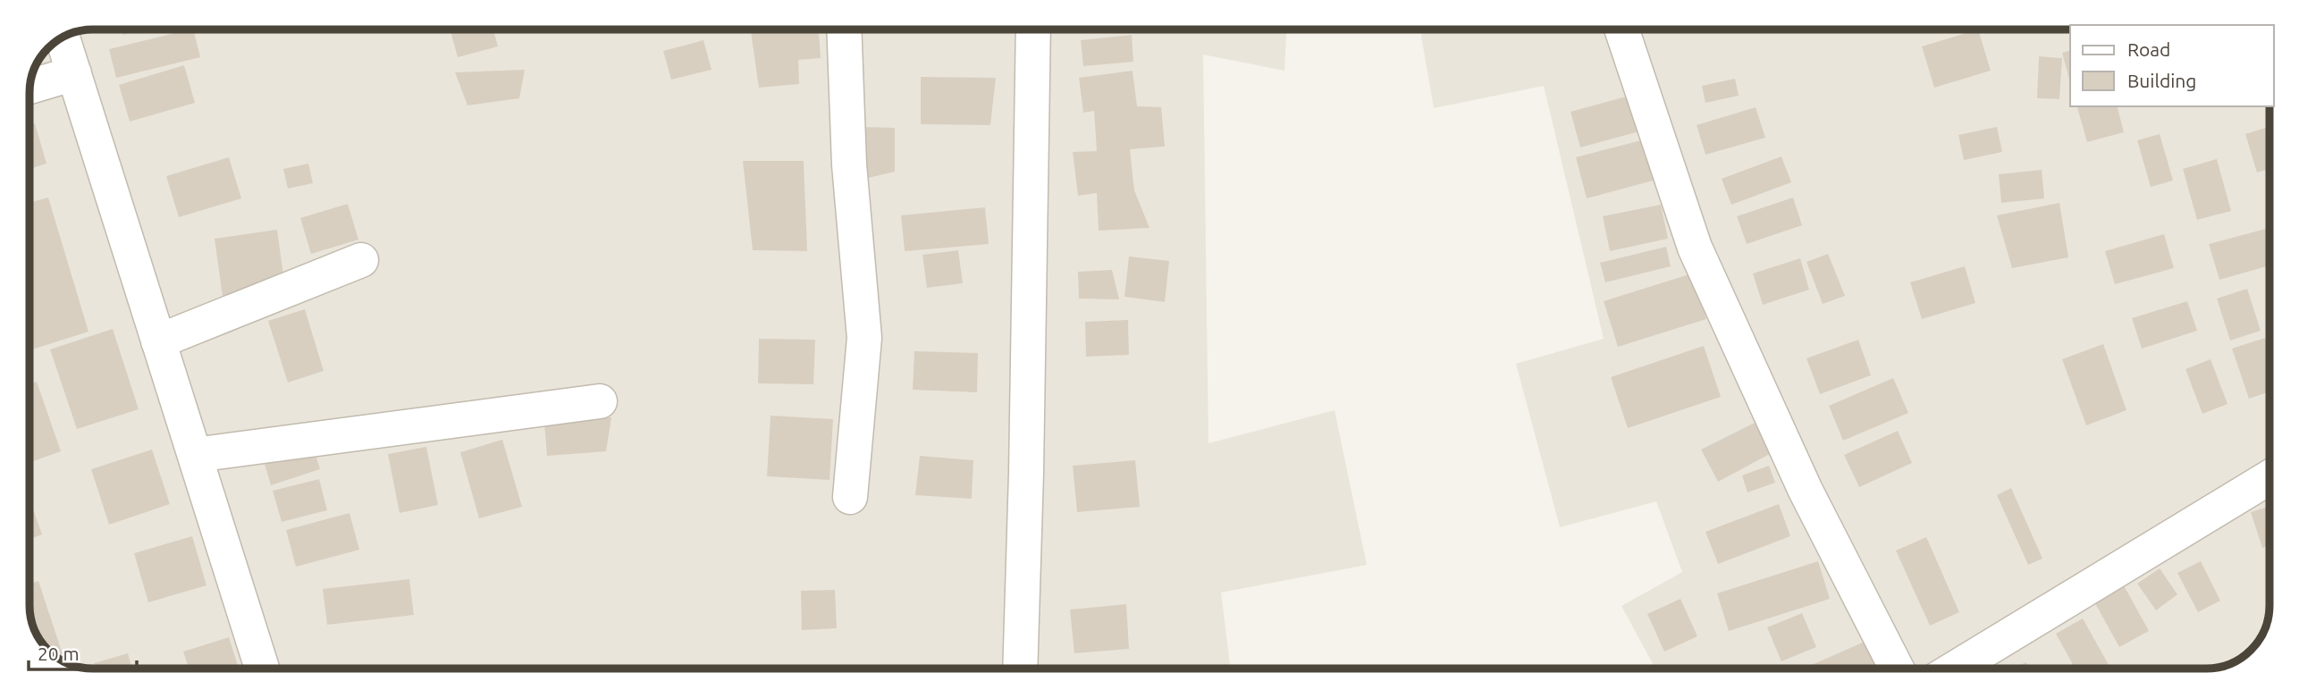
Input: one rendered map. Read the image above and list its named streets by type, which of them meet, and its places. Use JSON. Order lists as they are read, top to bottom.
{
  "legend": ["Road", "Building"],
  "scale_bar": "20 m"
}
